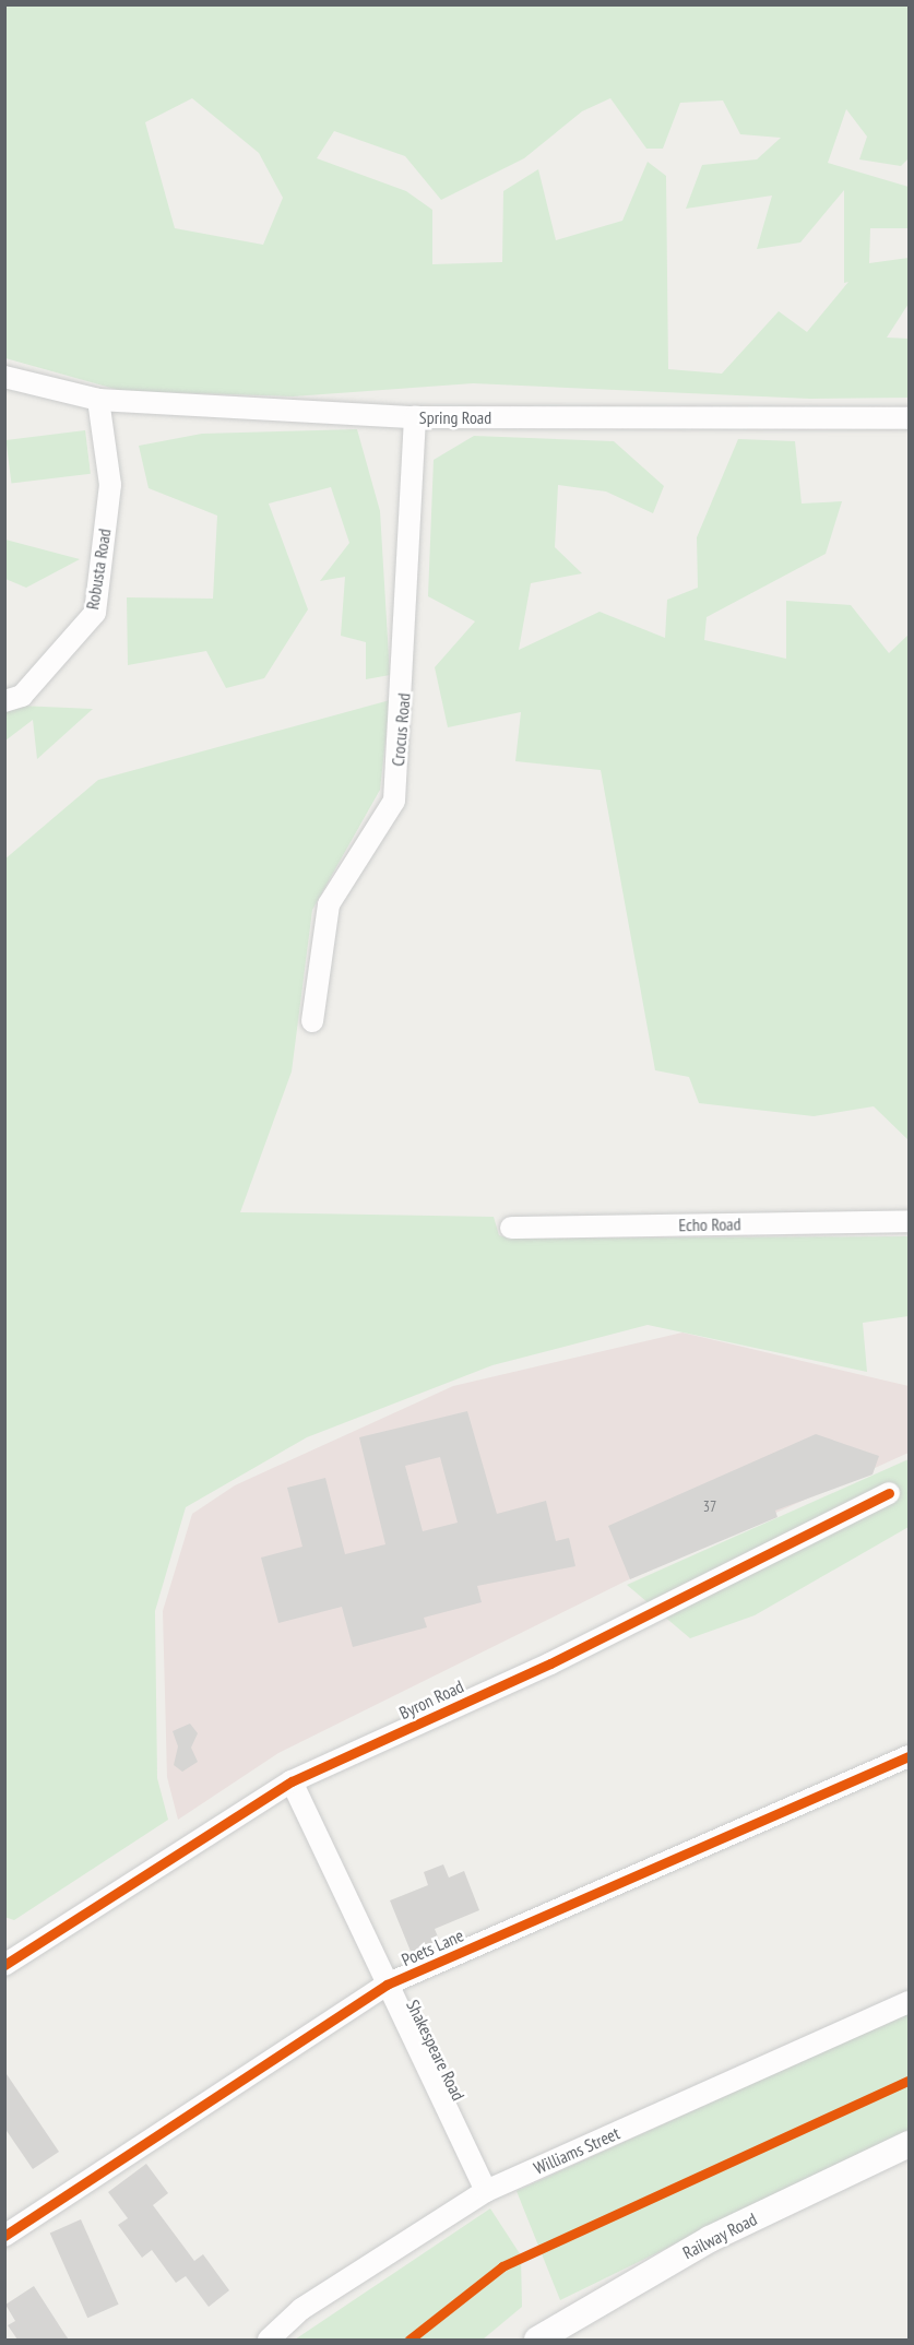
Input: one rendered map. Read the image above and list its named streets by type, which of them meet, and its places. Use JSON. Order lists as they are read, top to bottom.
{
  "streets": {
    "street": [
      "Spring Road",
      "Robusta Road",
      "Crocus Road",
      "Echo Road",
      "Byron Road",
      "Poets Lane",
      "Shakespeare Road",
      "Williams Street",
      "Railway Road"
    ]
  },
  "crossings": [
    ["Spring Road", "Robusta Road"],
    ["Spring Road", "Crocus Road"],
    ["Byron Road", "Shakespeare Road"],
    ["Poets Lane", "Shakespeare Road"],
    ["Shakespeare Road", "Williams Street"]
  ],
  "house_numbers": ["37"]
}
